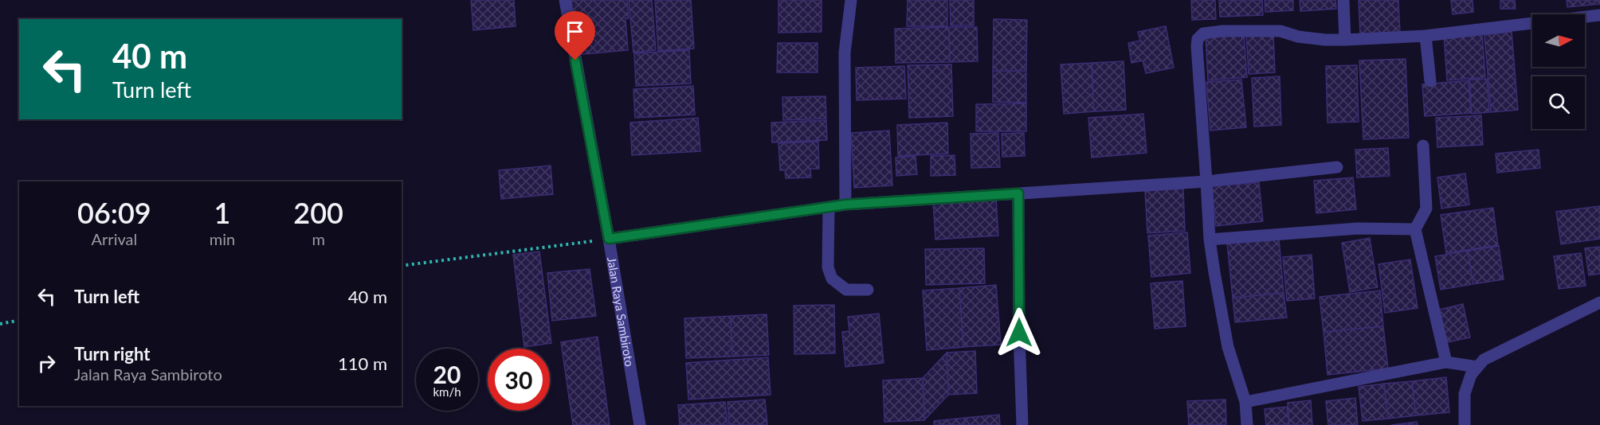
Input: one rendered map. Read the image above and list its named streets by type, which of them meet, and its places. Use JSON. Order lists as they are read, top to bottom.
{
  "streets": {
    "street": ["Jalan Raya Sambiroto"]
  },
  "north": "right",
  "page": {
    "turn": ["40 m", "Turn left"],
    "eta": [
      "06:09",
      "Arrival",
      "1",
      "min",
      "200",
      "m"
    ],
    "list": [
      {
        "name": "Turn left",
        "value": "40 m"
      },
      {
        "name": "Turn right",
        "note": "Jalan Raya Sambiroto",
        "value": "110 m"
      }
    ],
    "speed": "20 km/h",
    "limit": "30"
  }
}
